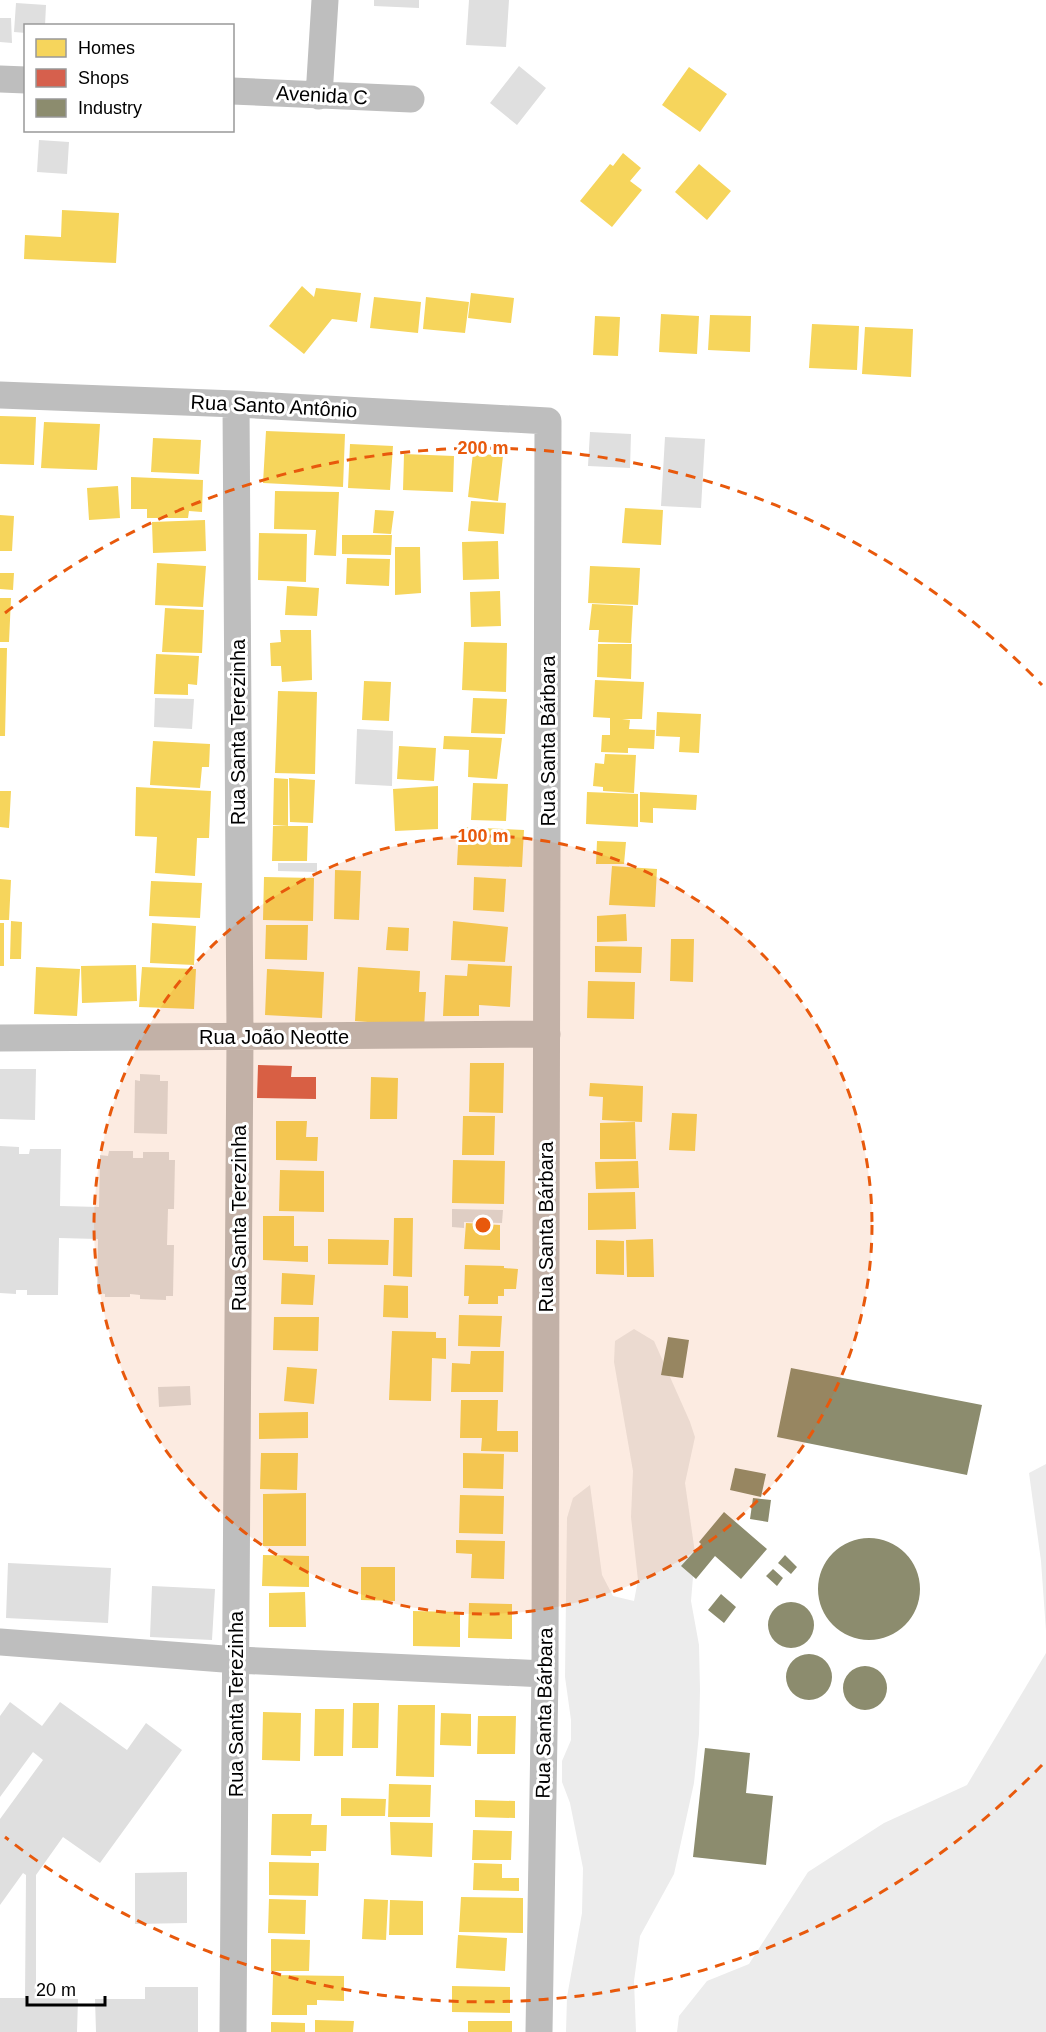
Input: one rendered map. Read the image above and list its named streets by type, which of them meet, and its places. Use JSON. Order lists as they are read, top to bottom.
{
  "streets": {
    "street": [
      "Avenida C",
      "Rua Santo Antônio",
      "Rua Santa Terezinha",
      "Rua Santa Bárbara",
      "Rua João Neotte"
    ]
  },
  "crossings": [
    ["Rua Santo Antônio", "Rua Santa Terezinha"],
    ["Rua Santo Antônio", "Rua Santa Bárbara"],
    ["Rua Santa Terezinha", "Rua João Neotte"],
    ["Rua Santa Bárbara", "Rua João Neotte"]
  ],
  "legend": ["Homes", "Shops", "Industry"],
  "scale_bar": "20 m",
  "rings": ["200 m", "100 m"]
}
